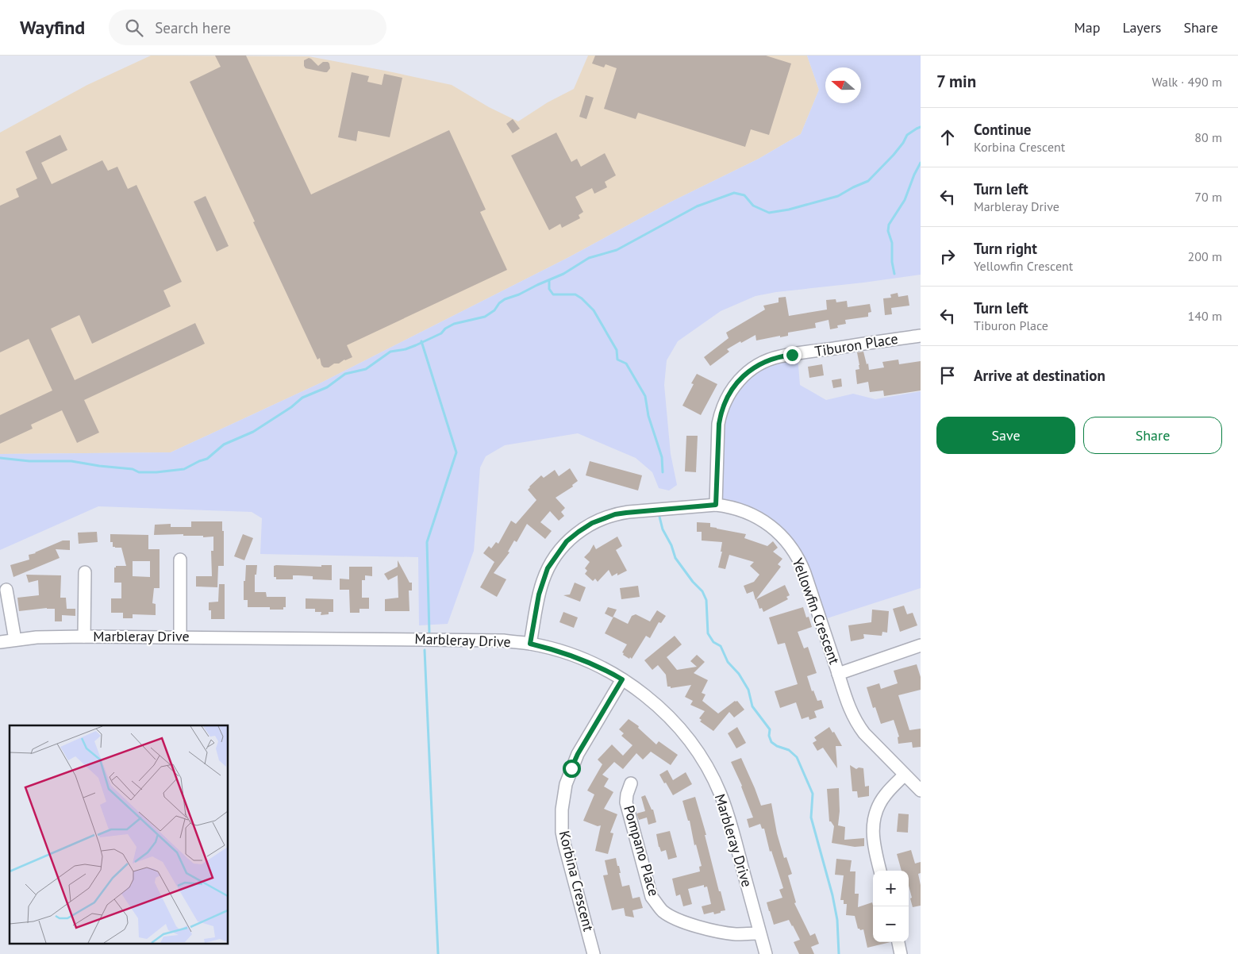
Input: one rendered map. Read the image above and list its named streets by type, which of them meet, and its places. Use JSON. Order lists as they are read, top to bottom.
{
  "streets": {
    "street": [
      "Tiburon Place",
      "Yellowfin Crescent",
      "Marbleray Drive",
      "Pompano Place",
      "Korbina Crescent"
    ]
  },
  "crossings": [
    ["Tiburon Place", "Yellowfin Crescent"],
    ["Yellowfin Crescent", "Marbleray Drive"],
    ["Marbleray Drive", "Pompano Place"],
    ["Marbleray Drive", "Korbina Crescent"]
  ],
  "north": "left",
  "page": {
    "header": "Wayfind",
    "search": "Search here",
    "nav": ["Map", "Layers", "Share"],
    "heading": ["7 min", "Walk · 490 m"],
    "list": [
      ["Continue", "Korbina Crescent", "80 m"],
      ["Turn left", "Marbleray Drive", "70 m"],
      ["Turn right", "Yellowfin Crescent", "200 m"],
      ["Turn left", "Tiburon Place", "140 m"],
      "Arrive at destination"
    ],
    "buttons": ["Save", "Share"],
    "map_buttons": ["+", "−"]
  }
}
